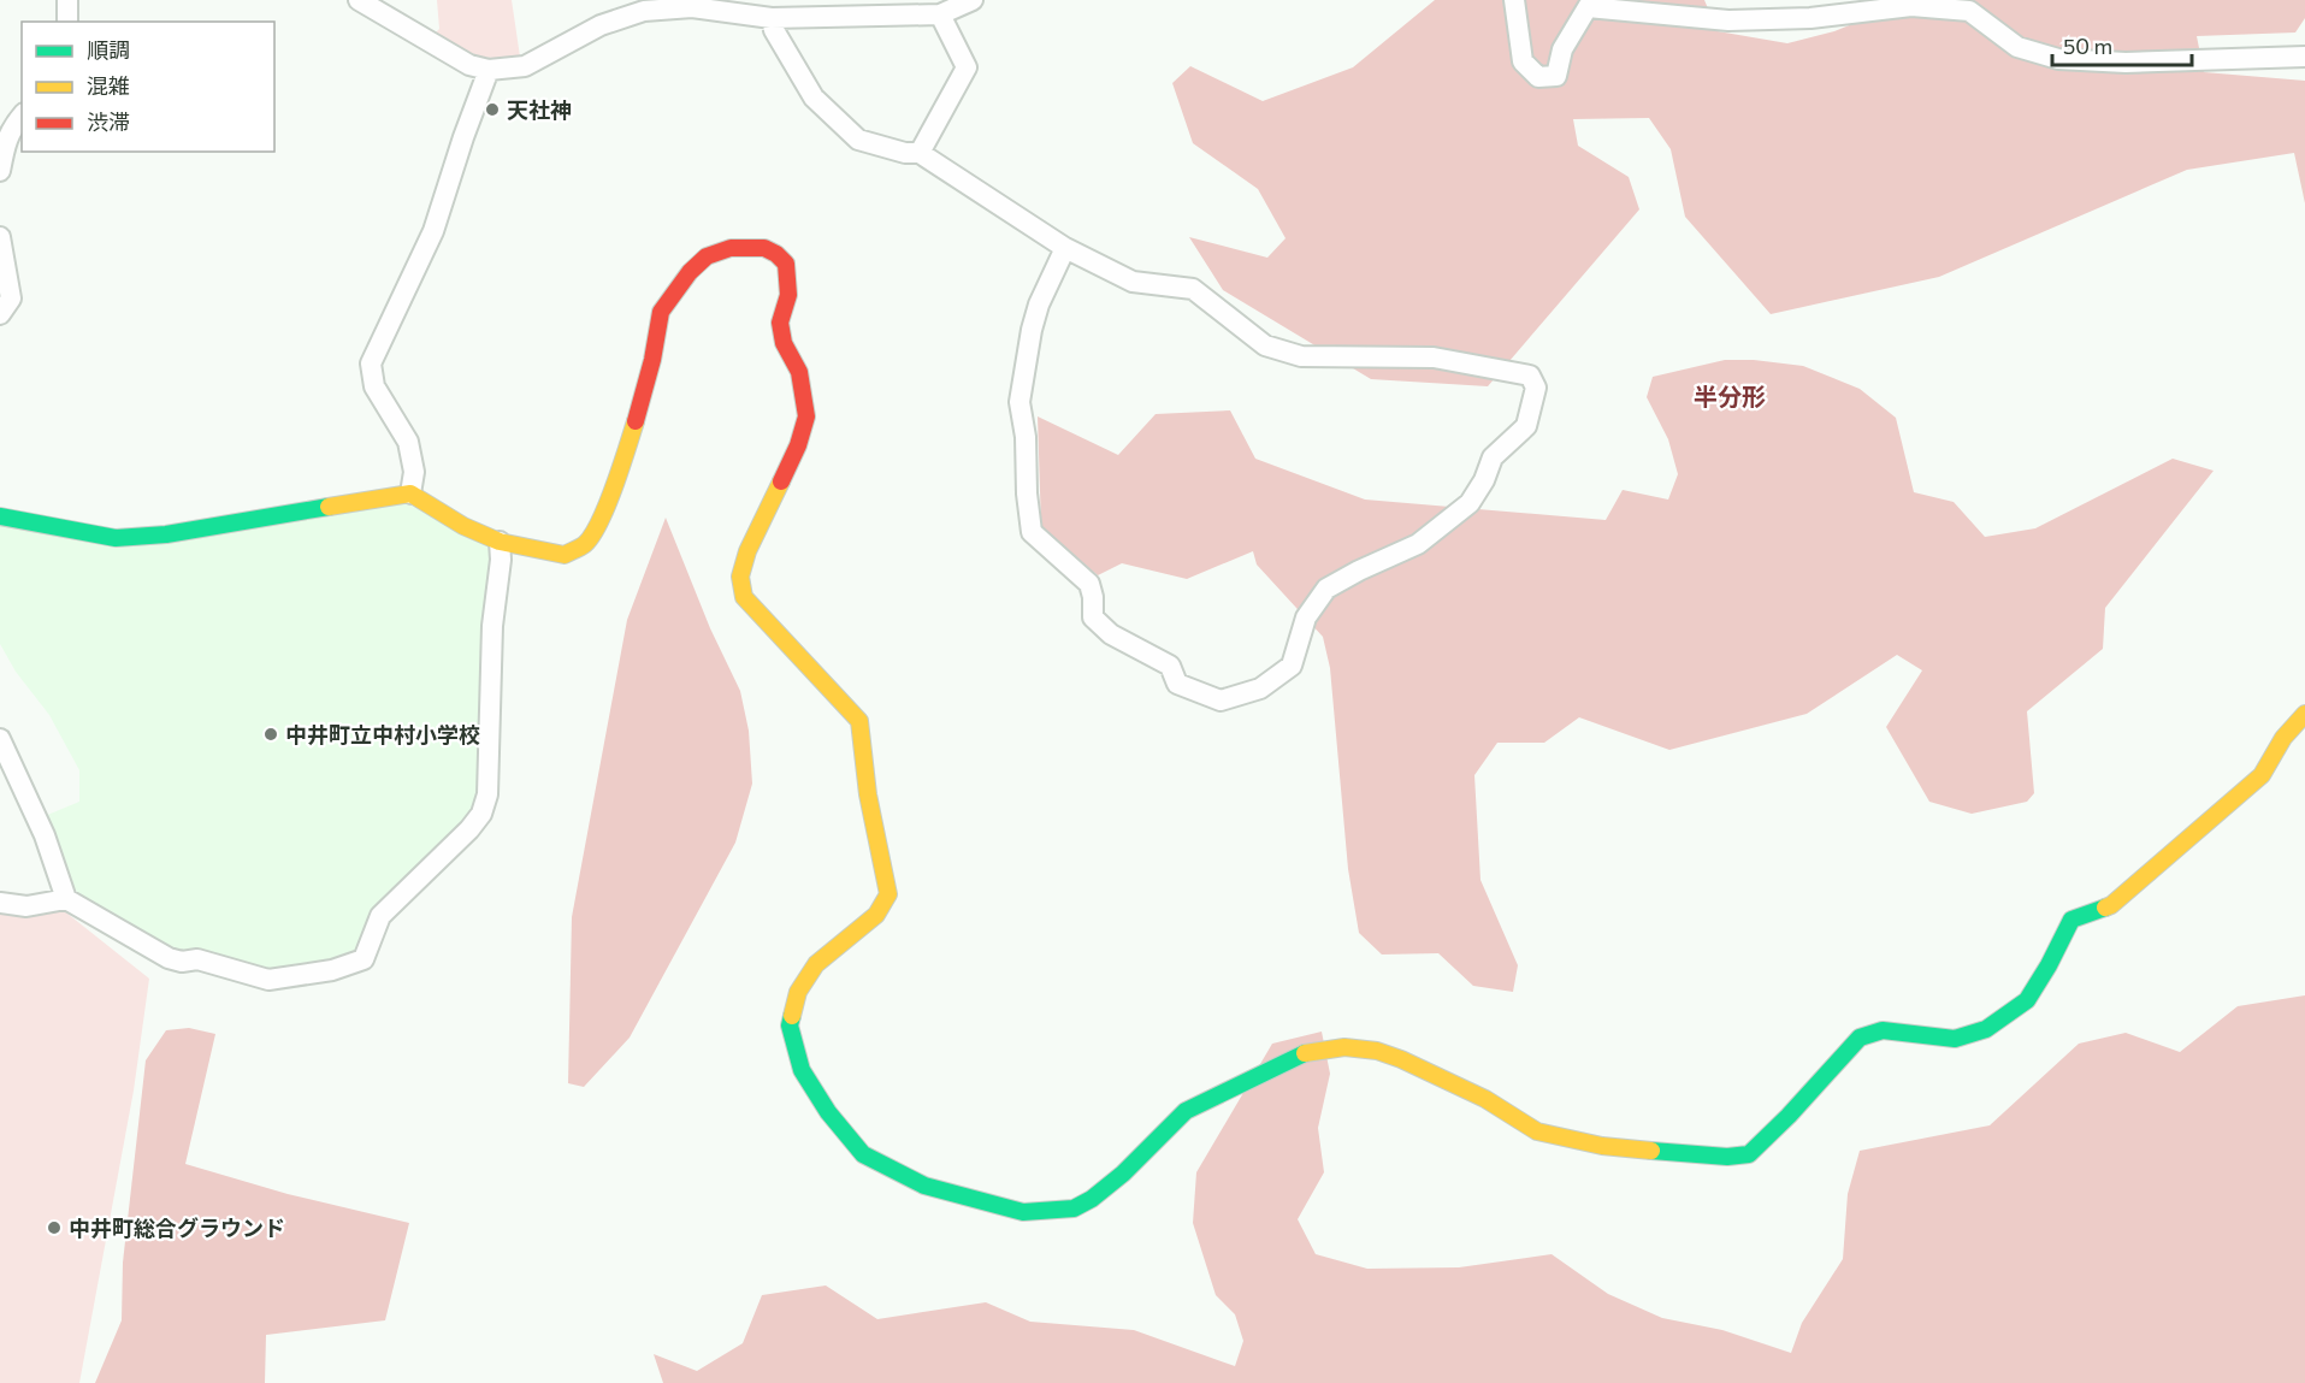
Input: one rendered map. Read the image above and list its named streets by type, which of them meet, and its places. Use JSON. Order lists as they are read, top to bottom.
{
  "districts": ["半分形"],
  "places": ["天社神", "中井町立中村小学校", "中井町総合グラウンド"],
  "legend": ["順調", "混雑", "渋滞"],
  "scale_bar": "50 m"
}
